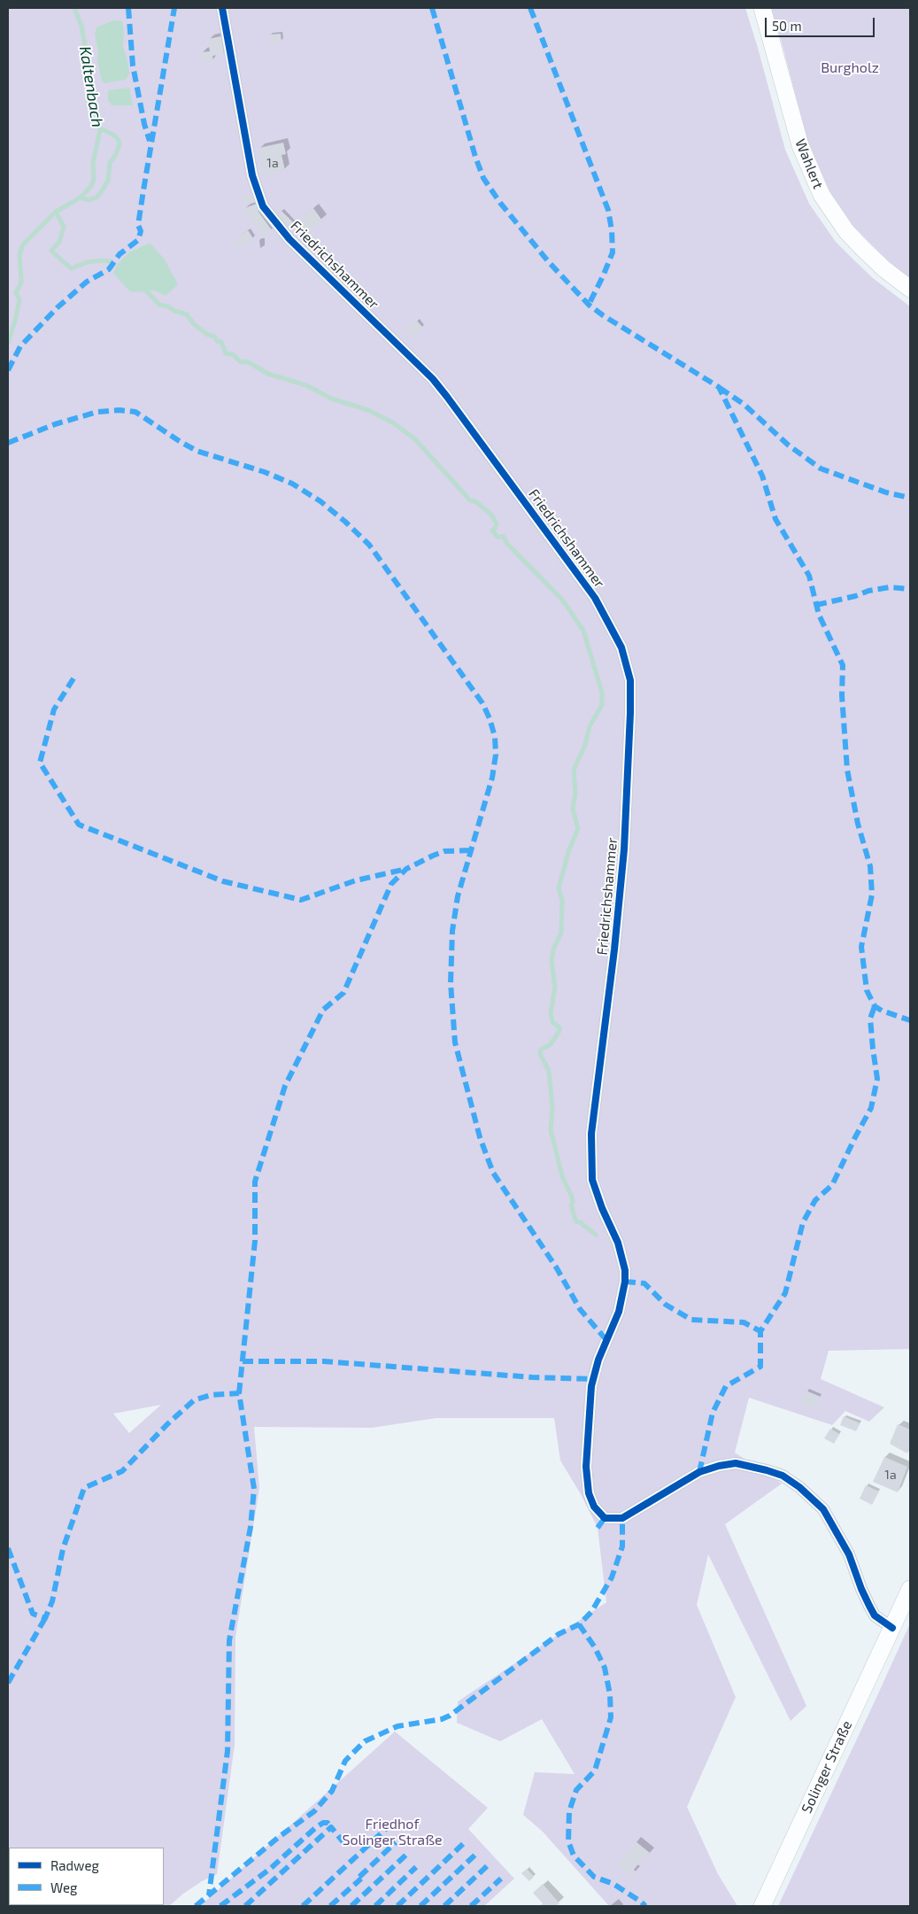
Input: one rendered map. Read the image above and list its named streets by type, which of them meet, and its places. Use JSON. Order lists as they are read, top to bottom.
{
  "streets": {
    "main road": ["Wahlert", "Solinger Straße"],
    "street": ["Friedrichshammer"]
  },
  "crossings": [
    ["Friedrichshammer", "Solinger Straße"]
  ],
  "water": ["Kaltenbach"],
  "parks": ["Burgholz", "Friedhof Solinger Straße"],
  "house_numbers": ["1a", "1a"],
  "legend": ["Radweg", "Weg"],
  "scale_bar": "50 m"
}
